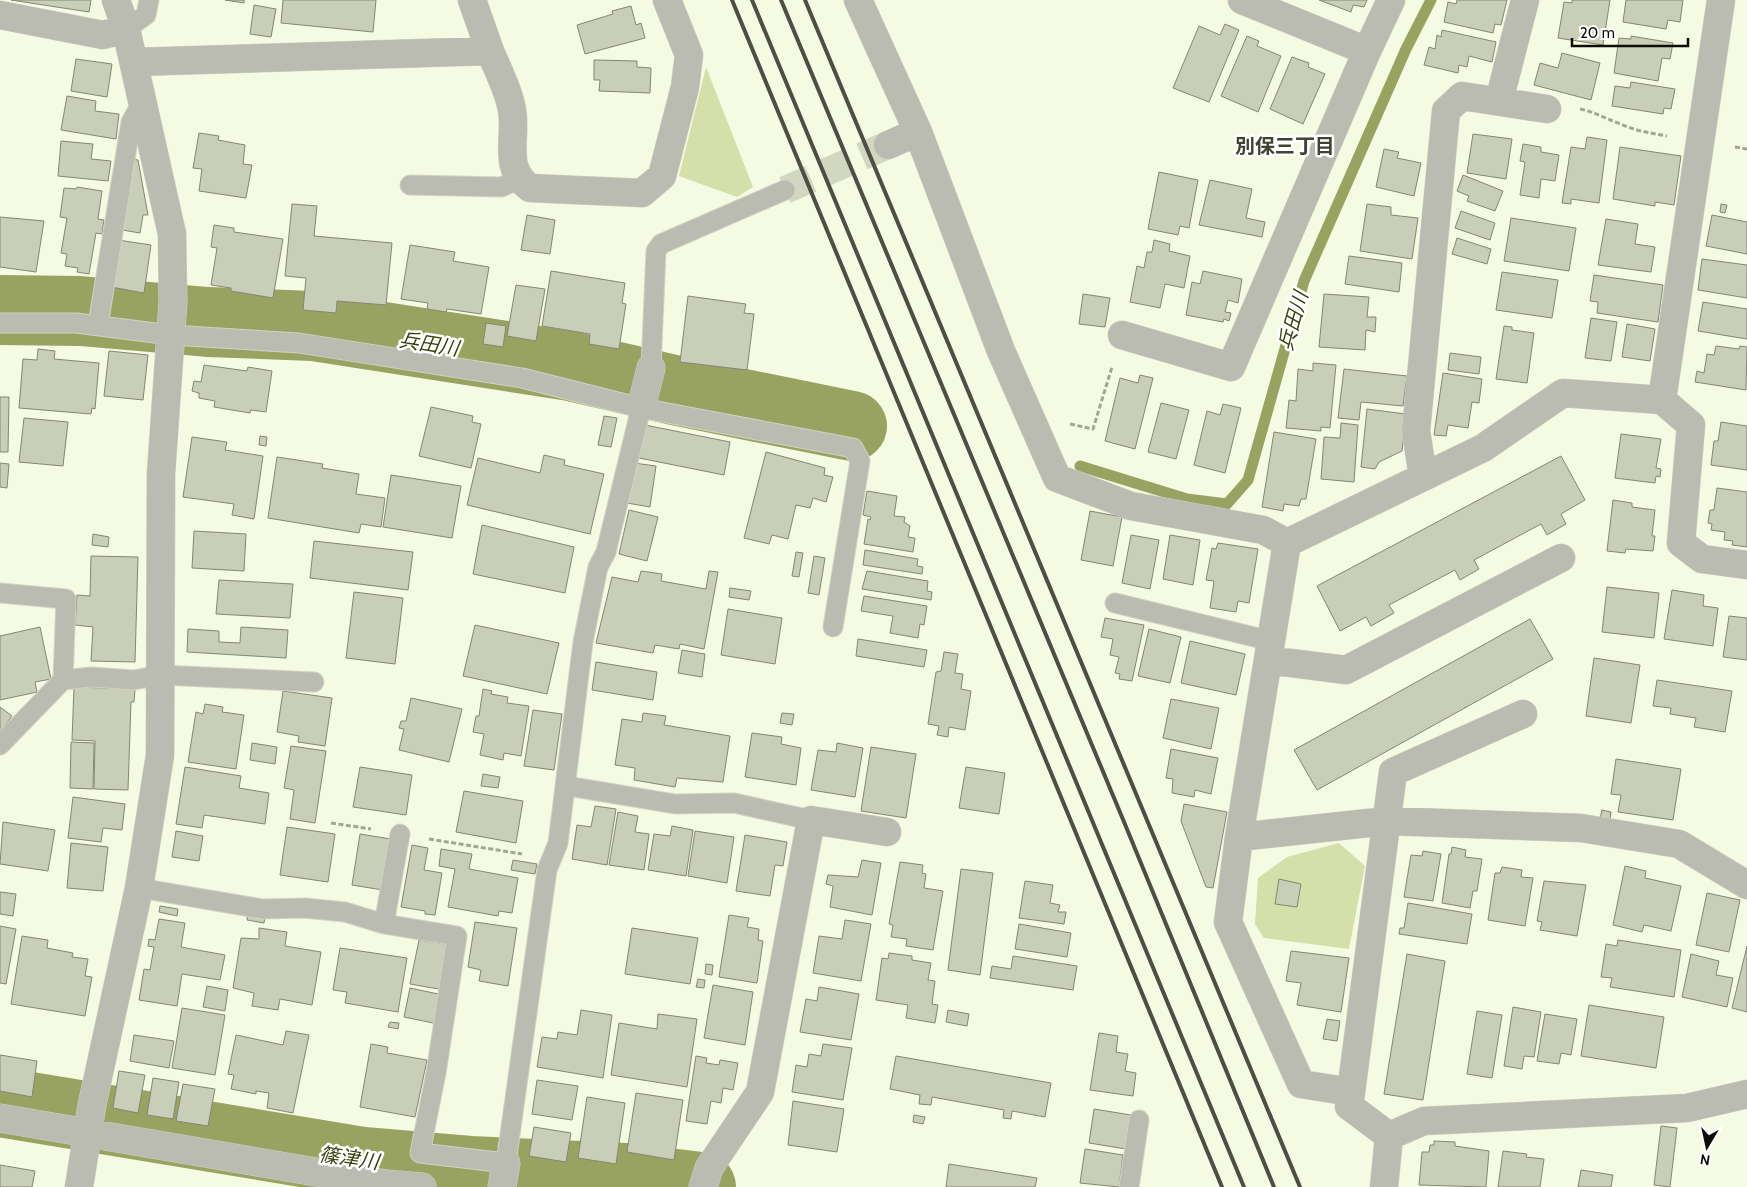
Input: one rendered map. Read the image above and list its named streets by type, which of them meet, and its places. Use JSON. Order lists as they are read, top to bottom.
{
  "districts": ["別保三丁目"],
  "water": ["兵田川", "篠津川"],
  "scale_bar": "20 m",
  "north": "bottom"
}
